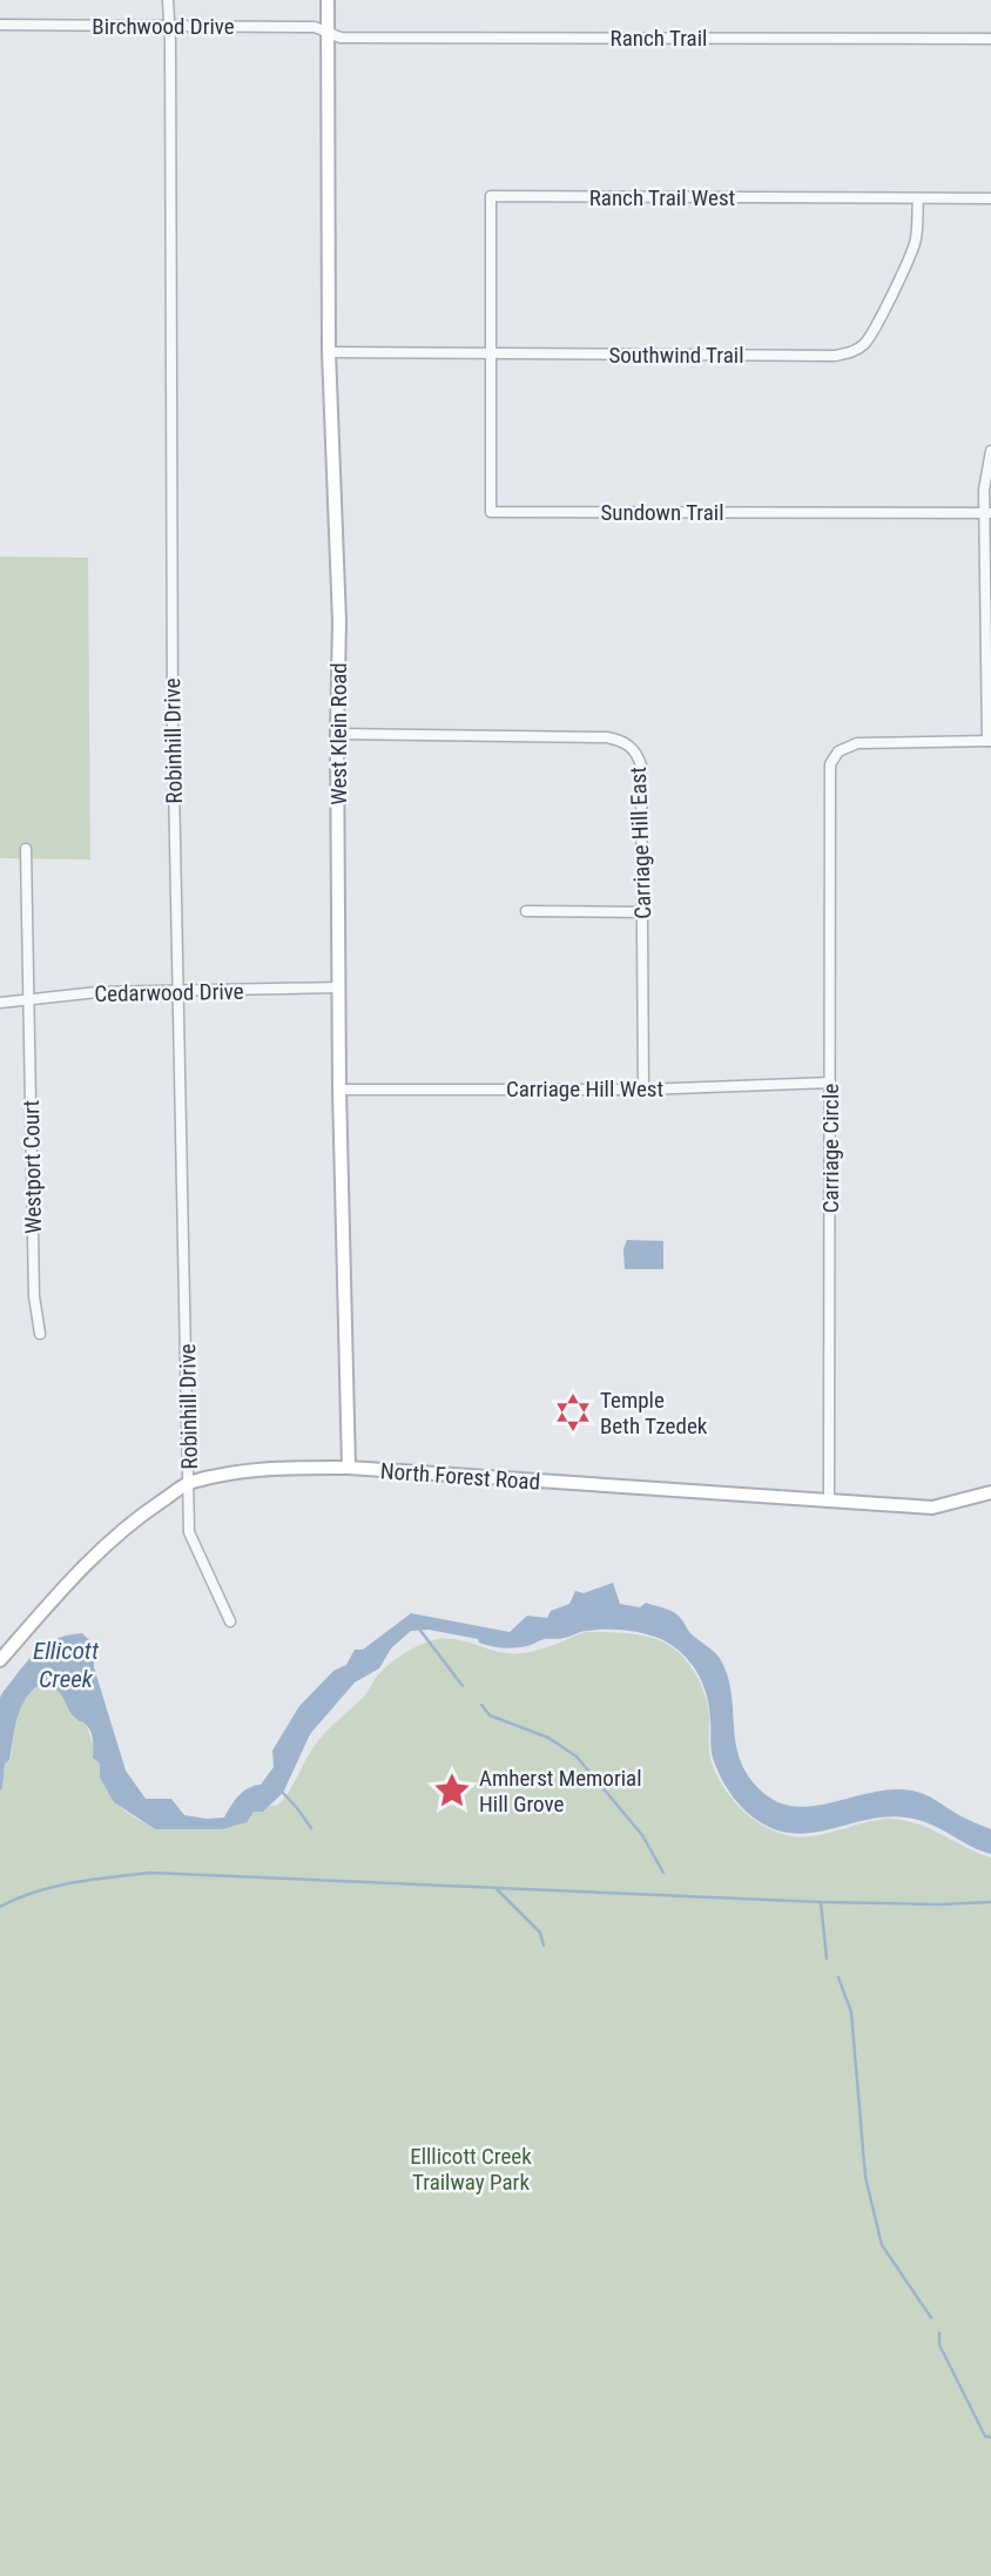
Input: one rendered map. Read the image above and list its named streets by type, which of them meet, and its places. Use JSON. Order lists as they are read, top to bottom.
{
  "streets": {
    "street": [
      "Birchwood Drive",
      "Ranch Trail",
      "Ranch Trail West",
      "Southwind Trail",
      "Sundown Trail",
      "West Klein Road",
      "Robinhill Drive",
      "Carriage Hill East",
      "Cedarwood Drive",
      "Carriage Hill West",
      "Carriage Circle",
      "Westport Court",
      "North Forest Road"
    ]
  },
  "crossings": [
    ["Birchwood Drive", "Ranch Trail"],
    ["Birchwood Drive", "West Klein Road"],
    ["Birchwood Drive", "Robinhill Drive"],
    ["Ranch Trail", "West Klein Road"],
    ["Ranch Trail West", "Southwind Trail"],
    ["Ranch Trail West", "Sundown Trail"],
    ["Southwind Trail", "Sundown Trail"],
    ["Southwind Trail", "West Klein Road"],
    ["West Klein Road", "Carriage Hill East"],
    ["West Klein Road", "Cedarwood Drive"],
    ["West Klein Road", "Carriage Hill West"],
    ["West Klein Road", "North Forest Road"],
    ["Robinhill Drive", "Cedarwood Drive"],
    ["Robinhill Drive", "North Forest Road"],
    ["Carriage Hill East", "Carriage Hill West"],
    ["Cedarwood Drive", "Westport Court"],
    ["Carriage Hill West", "Carriage Circle"],
    ["Carriage Circle", "North Forest Road"]
  ],
  "water": ["Ellicott Creek"],
  "parks": ["Elllicott Creek Trailway Park"],
  "places": {
    "synagogue": ["Temple Beth Tzedek"],
    "place": ["Amherst Memorial Hill Grove"]
  }
}
